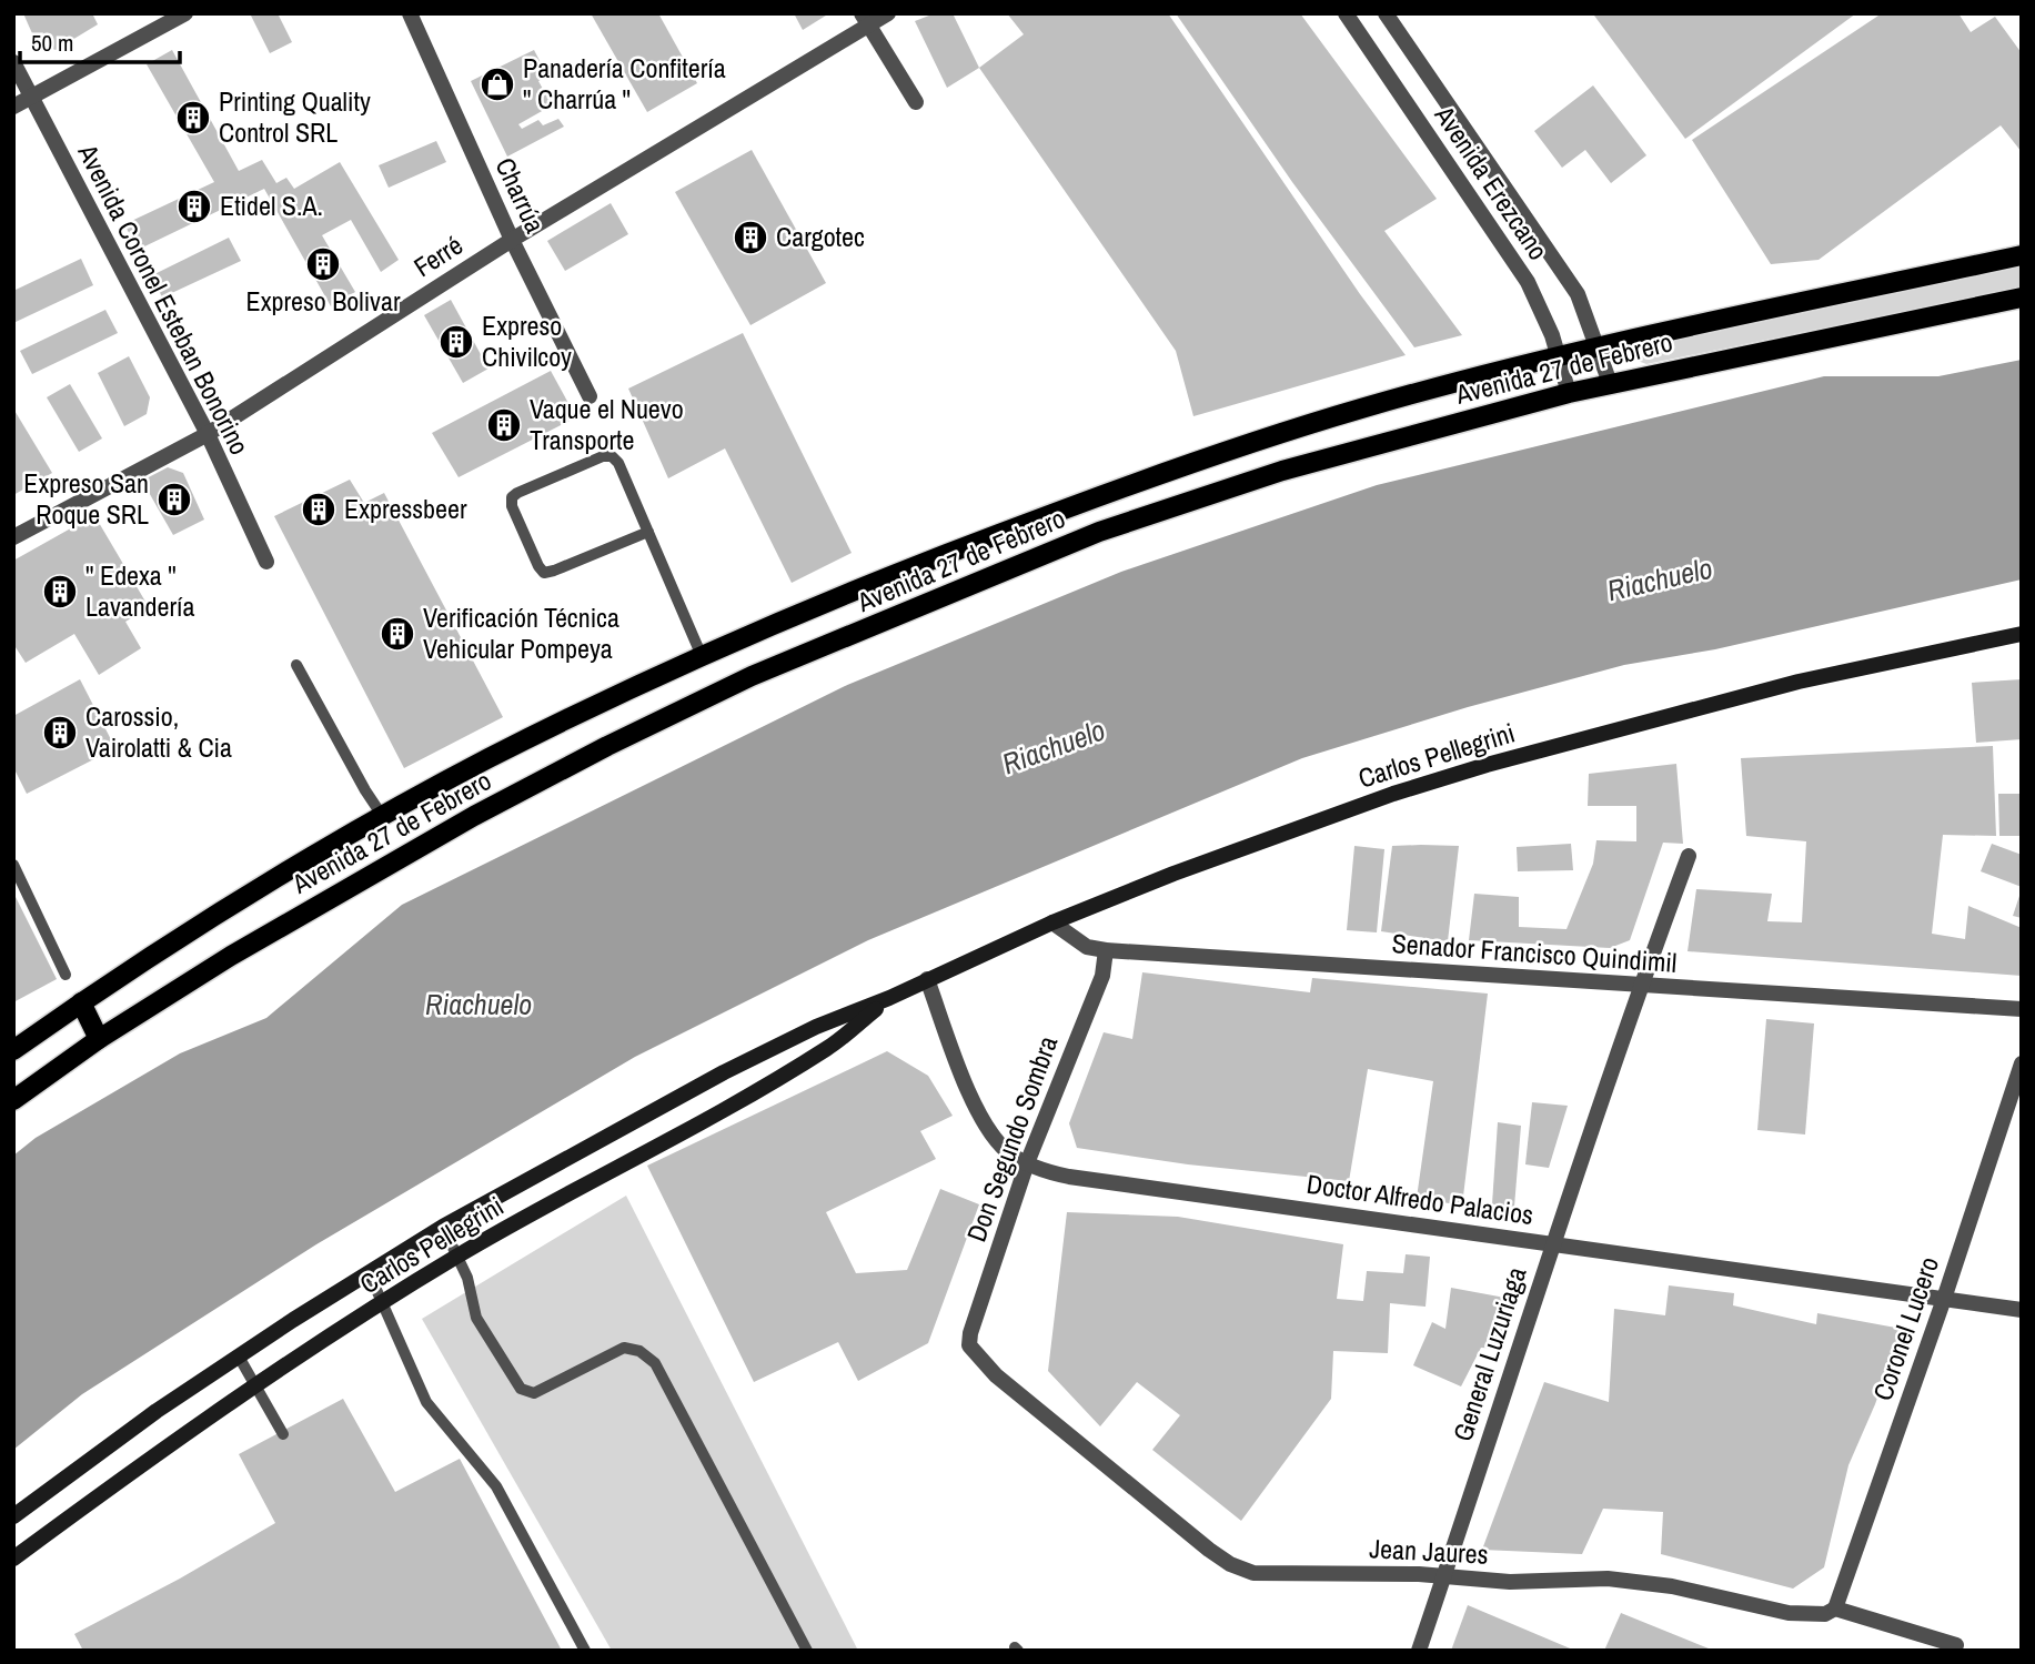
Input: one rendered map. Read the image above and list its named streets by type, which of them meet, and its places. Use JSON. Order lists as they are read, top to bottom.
{
  "streets": {
    "main road": ["Avenida 27 de Febrero", "Carlos Pellegrini"],
    "street": [
      "Avenida Erezcano",
      "Charrúa",
      "Ferré",
      "Avenida Coronel Esteban Bonorino",
      "Senador Francisco Quindimil",
      "Don Segundo Sombra",
      "Doctor Alfredo Palacios",
      "Coronel Lucero",
      "General Luzuriaga",
      "Jean Jaures"
    ]
  },
  "crossings": [
    ["Avenida Erezcano", "Avenida 27 de Febrero"],
    ["Charrúa", "Ferré"],
    ["Ferré", "Avenida Coronel Esteban Bonorino"],
    ["Carlos Pellegrini", "Senador Francisco Quindimil"],
    ["Carlos Pellegrini", "Doctor Alfredo Palacios"],
    ["Senador Francisco Quindimil", "Don Segundo Sombra"],
    ["Senador Francisco Quindimil", "General Luzuriaga"],
    ["Don Segundo Sombra", "Doctor Alfredo Palacios"],
    ["Don Segundo Sombra", "Jean Jaures"],
    ["Doctor Alfredo Palacios", "Coronel Lucero"],
    ["Doctor Alfredo Palacios", "General Luzuriaga"],
    ["Coronel Lucero", "Jean Jaures"],
    ["General Luzuriaga", "Jean Jaures"]
  ],
  "water": ["Riachuelo"],
  "places": {
    "shop": ["Panadería Confitería '' Charrúa ''"],
    "building": [
      "Printing Quality Control SRL",
      "Etidel S.A.",
      "Cargotec",
      "Expreso Bolivar",
      "Expreso Chivilcoy",
      "Vaque el Nuevo Transporte",
      "Expreso San Roque SRL",
      "Expressbeer",
      "'' Edexa '' Lavandería",
      "Verificación Técnica Vehicular Pompeya",
      "Carossio, Vairolatti & Cia"
    ]
  },
  "scale_bar": "50 m"
}
